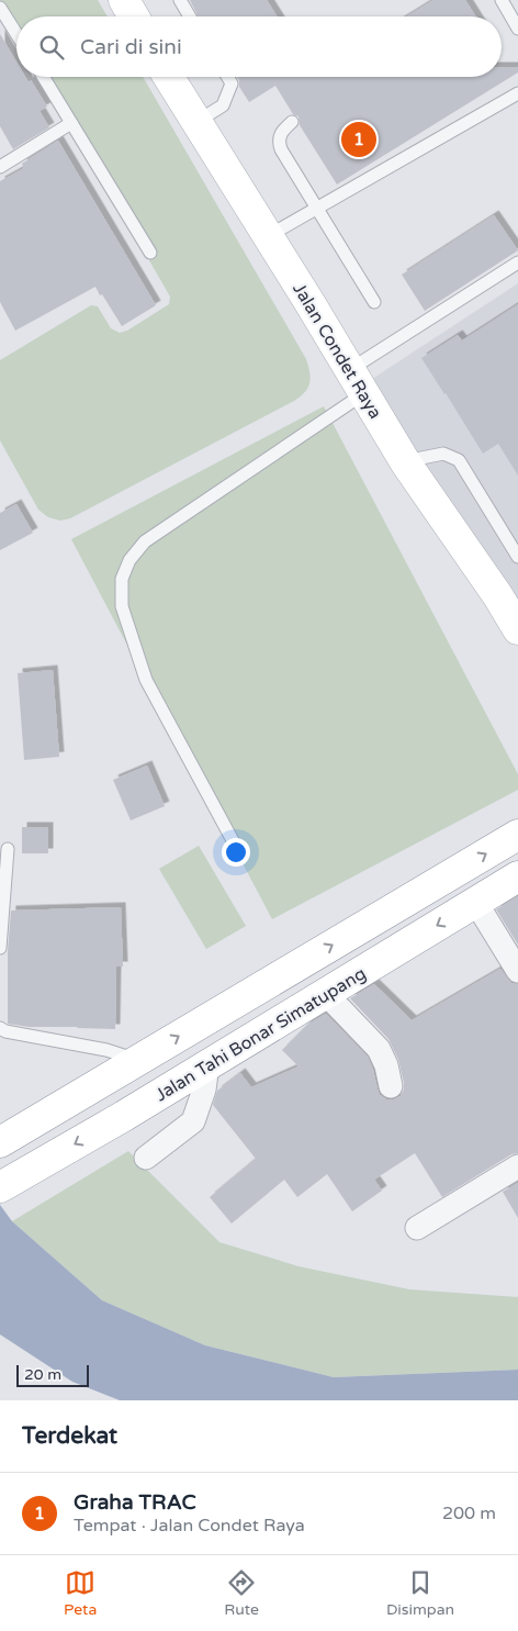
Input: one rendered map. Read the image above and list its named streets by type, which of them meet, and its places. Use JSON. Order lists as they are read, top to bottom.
{
  "streets": {
    "main road": ["Jalan Condet Raya", "Jalan Tahi Bonar Simatupang"]
  },
  "scale_bar": "20 m",
  "page": {
    "search": "Cari di sini",
    "pins": "1",
    "scale": "20 m",
    "heading": "Terdekat",
    "list": [
      {
        "mark": "1",
        "name": "Graha TRAC",
        "note": "Tempat · Jalan Condet Raya",
        "value": "200 m"
      }
    ],
    "nav": ["Peta", "Rute", "Disimpan"]
  }
}
